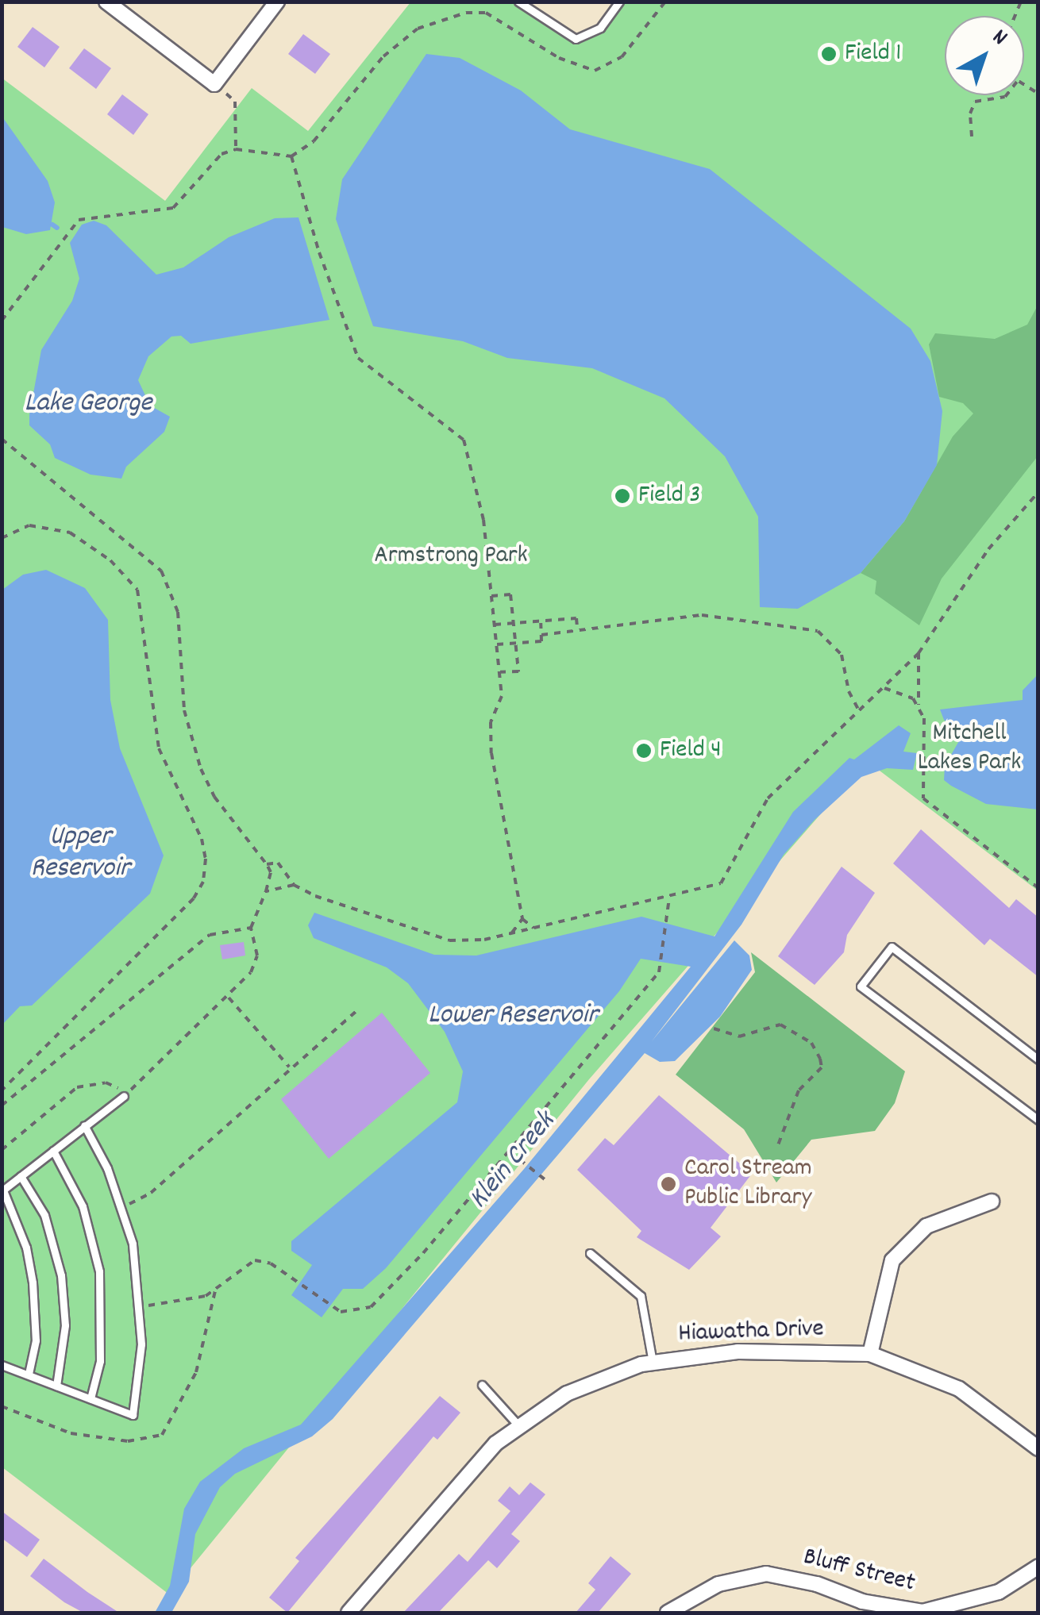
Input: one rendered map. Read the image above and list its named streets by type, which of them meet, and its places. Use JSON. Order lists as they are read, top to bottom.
{
  "streets": {
    "street": ["Hiawatha Drive", "Bluff Street"]
  },
  "water": [
    "Lake George",
    "Upper Reservoir",
    "Lower Reservoir",
    "Klein Creek"
  ],
  "parks": ["Armstrong Park", "Mitchell Lakes Park"],
  "places": [
    "Field 1",
    "Field 3",
    "Field 4",
    "Carol Stream Public Library"
  ],
  "north": "top right"
}
